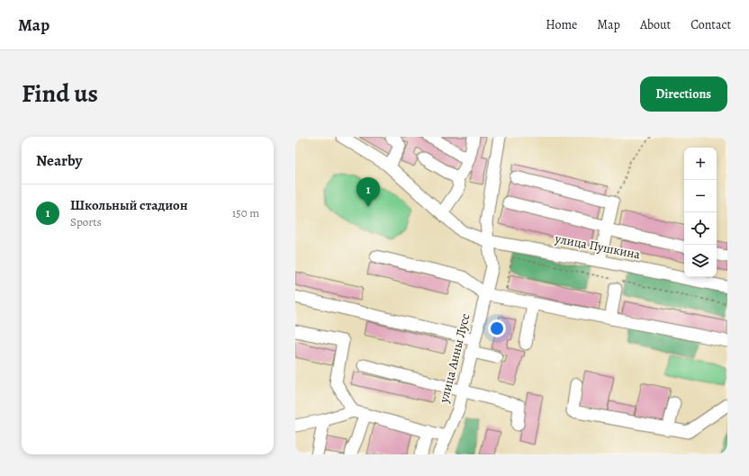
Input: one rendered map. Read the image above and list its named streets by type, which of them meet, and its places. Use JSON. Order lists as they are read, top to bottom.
{
  "streets": {
    "street": ["улица Пушкина", "улица Анны Лусс"]
  },
  "crossings": [
    ["улица Пушкина", "улица Анны Лусс"]
  ],
  "page": {
    "header": "Map",
    "nav": [
      "Home",
      "Map",
      "About",
      "Contact"
    ],
    "title": "Find us",
    "buttons": "Directions",
    "heading": "Nearby",
    "map_buttons": ["+", "−"],
    "pins": "1",
    "list": [
      {
        "mark": "1",
        "name": "Школьный стадион",
        "note": "Sports",
        "value": "150 m"
      }
    ]
  }
}
